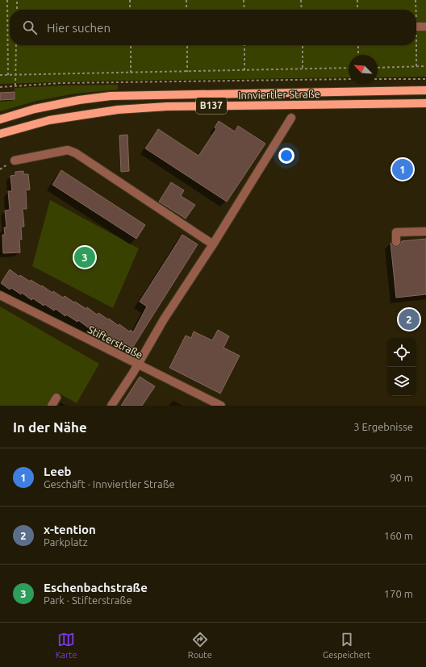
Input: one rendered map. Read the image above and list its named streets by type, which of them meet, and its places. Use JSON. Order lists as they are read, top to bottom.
{
  "streets": {
    "main road": ["Innviertler Straße", "B137"],
    "street": ["Stifterstraße"]
  },
  "north": "top left",
  "page": {
    "search": "Hier suchen",
    "pins": ["1", "3", "2"],
    "heading": ["In der Nähe", "3 Ergebnisse"],
    "list": [
      {
        "mark": "1",
        "name": "Leeb",
        "note": "Geschäft · Innviertler Straße",
        "value": "90 m"
      },
      {
        "mark": "2",
        "name": "x-tention",
        "note": "Parkplatz",
        "value": "160 m"
      },
      {
        "mark": "3",
        "name": "Eschenbachstraße",
        "note": "Park · Stifterstraße",
        "value": "170 m"
      }
    ],
    "nav": ["Karte", "Route", "Gespeichert"]
  }
}
